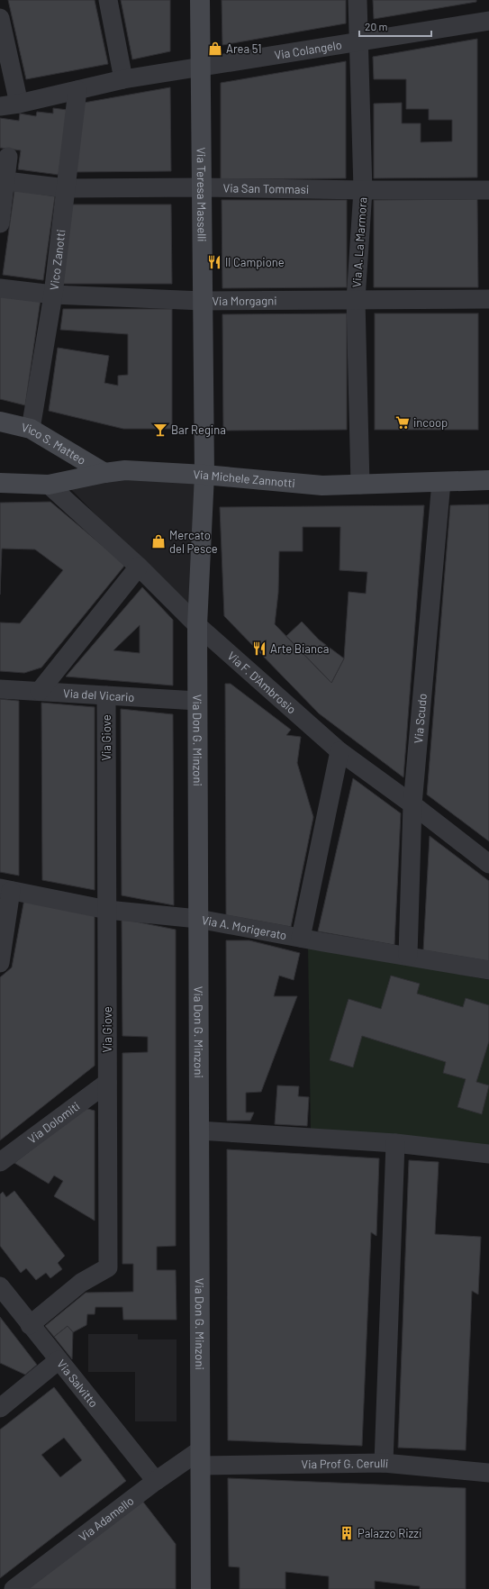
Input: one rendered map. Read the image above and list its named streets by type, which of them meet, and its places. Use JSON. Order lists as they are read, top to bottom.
{
  "streets": {
    "street": [
      "Via Colangelo",
      "Via San Tommasi",
      "Via Teresa Masselli",
      "Via A. La Marmora",
      "Vico Zanotti",
      "Via Morgagni",
      "Vico S. Matteo",
      "Via Michele Zannotti",
      "Via F. D'Ambrosio",
      "Via del Vicario",
      "Via Scudo",
      "Via Giove",
      "Via Don G. Minzoni",
      "Via A. Morigerato",
      "Via Dolomiti",
      "Via Salvitto",
      "Via Prof G. Cerulli",
      "Via Adamello"
    ]
  },
  "crossings": [
    ["Via Colangelo", "Via Teresa Masselli"],
    ["Via Colangelo", "Via A. La Marmora"],
    ["Via Colangelo", "Vico Zanotti"],
    ["Via San Tommasi", "Via Teresa Masselli"],
    ["Via San Tommasi", "Via A. La Marmora"],
    ["Via San Tommasi", "Vico Zanotti"],
    ["Via Teresa Masselli", "Via Morgagni"],
    ["Via Teresa Masselli", "Via Michele Zannotti"],
    ["Via Teresa Masselli", "Via Don G. Minzoni"],
    ["Via A. La Marmora", "Via Morgagni"],
    ["Via A. La Marmora", "Via Michele Zannotti"],
    ["Vico Zanotti", "Via Morgagni"],
    ["Vico Zanotti", "Vico S. Matteo"],
    ["Vico S. Matteo", "Via Michele Zannotti"],
    ["Via Michele Zannotti", "Via F. D'Ambrosio"],
    ["Via Michele Zannotti", "Via Scudo"],
    ["Via Michele Zannotti", "Via Don G. Minzoni"],
    ["Via F. D'Ambrosio", "Via Scudo"],
    ["Via F. D'Ambrosio", "Via Don G. Minzoni"],
    ["Via del Vicario", "Via Giove"],
    ["Via del Vicario", "Via Don G. Minzoni"],
    ["Via Scudo", "Via A. Morigerato"],
    ["Via Giove", "Via A. Morigerato"],
    ["Via Giove", "Via Dolomiti"],
    ["Via Giove", "Via Salvitto"],
    ["Via Don G. Minzoni", "Via A. Morigerato"],
    ["Via Don G. Minzoni", "Via Prof G. Cerulli"],
    ["Via Don G. Minzoni", "Via Adamello"],
    ["Via Salvitto", "Via Adamello"],
    ["Via Prof G. Cerulli", "Via Adamello"]
  ],
  "places": {
    "shop": ["Area 51", "Mercato del Pesce"],
    "restaurant": ["Il Campione", "Arte Bianca"],
    "supermarket": ["incoop"],
    "bar": ["Bar Regina"],
    "building": ["Palazzo Rizzi"]
  },
  "scale_bar": "20 m"
}
